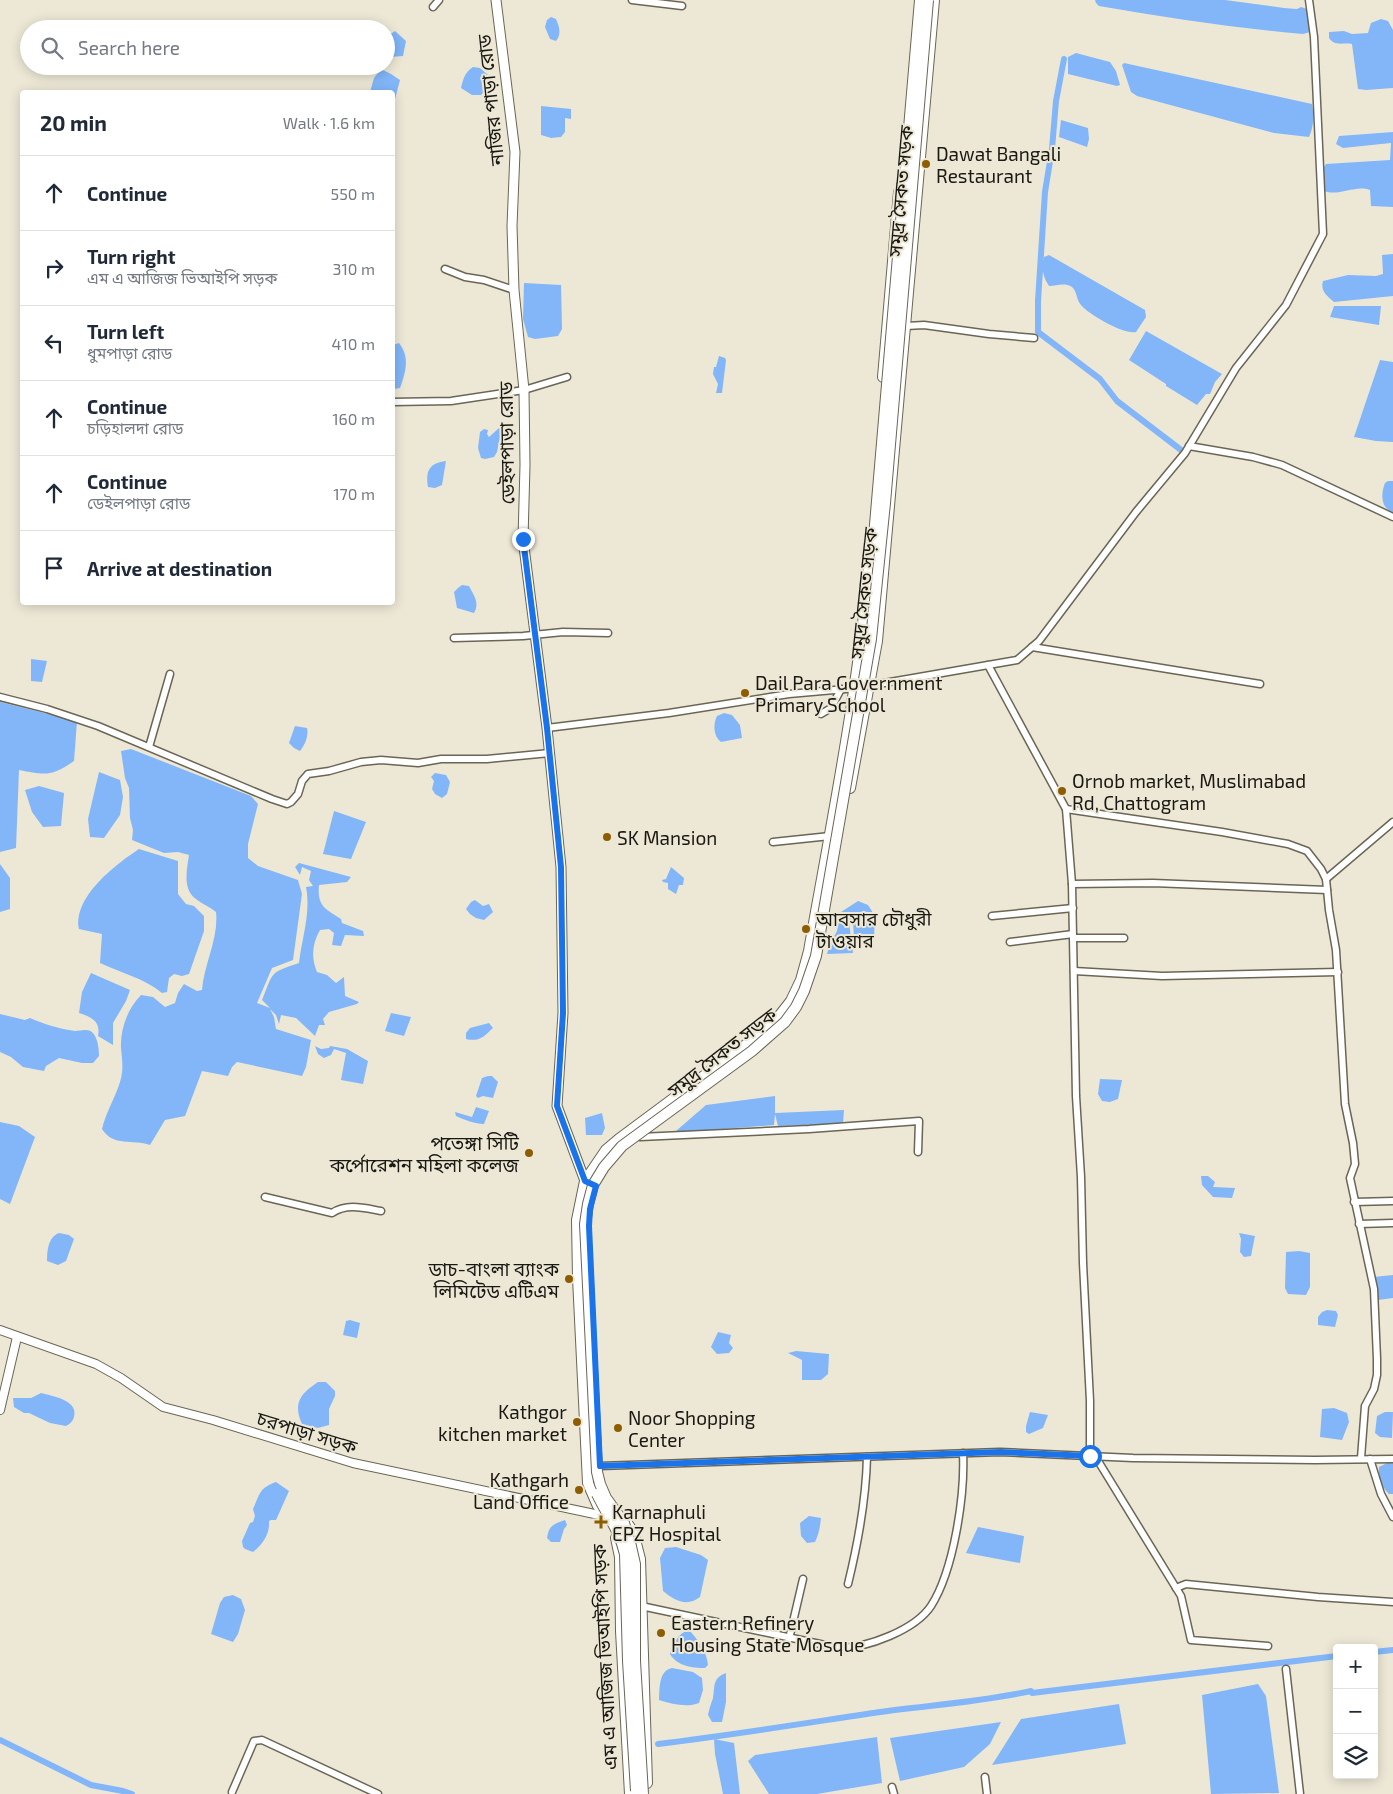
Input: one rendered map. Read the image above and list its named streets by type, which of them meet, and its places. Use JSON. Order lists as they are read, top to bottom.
{
  "streets": {
    "main road": [
      "নাজির পাড়া রোড",
      "সমুদ্র সৈকত সড়ক",
      "ডেইলপাড়া রোড",
      "এম এ আজিজ ভিআইপি সড়ক"
    ],
    "street": ["চরপাড়া সড়ক"]
  },
  "crossings": [
    ["নাজির পাড়া রোড", "ডেইলপাড়া রোড"],
    ["সমুদ্র সৈকত সড়ক", "এম এ আজিজ ভিআইপি সড়ক"],
    ["ডেইলপাড়া রোড", "এম এ আজিজ ভিআইপি সড়ক"],
    ["চরপাড়া সড়ক", "এম এ আজিজ ভিআইপি সড়ক"]
  ],
  "places": {
    "other": [
      "Dawat Bangali Restaurant",
      "Dail Para Government Primary School",
      "Ornob market, Muslimabad Rd, Chattogram",
      "SK Mansion",
      "আবসার চৌধুরী টাওয়ার",
      "পতেঙ্গা সিটি কর্পোরেশন মহিলা কলেজ",
      "ডাচ-বাংলা ব্যাংক লিমিটেড এটিএম",
      "Kathgor kitchen market",
      "Noor Shopping Center",
      "Kathgarh Land Office",
      "Eastern Refinery Housing State Mosque"
    ],
    "health": ["Karnaphuli EPZ Hospital"]
  },
  "page": {
    "search": "Search here",
    "heading": ["20 min", "Walk · 1.6 km"],
    "list": [
      ["Continue", "550 m"],
      ["Turn right", "এম এ আজিজ ভিআইপি সড়ক", "310 m"],
      ["Turn left", "ধুমপাড়া রোড", "410 m"],
      ["Continue", "চড়িহালদা রোড", "160 m"],
      ["Continue", "ডেইলপাড়া রোড", "170 m"],
      "Arrive at destination"
    ],
    "map_buttons": ["+", "−"]
  }
}
